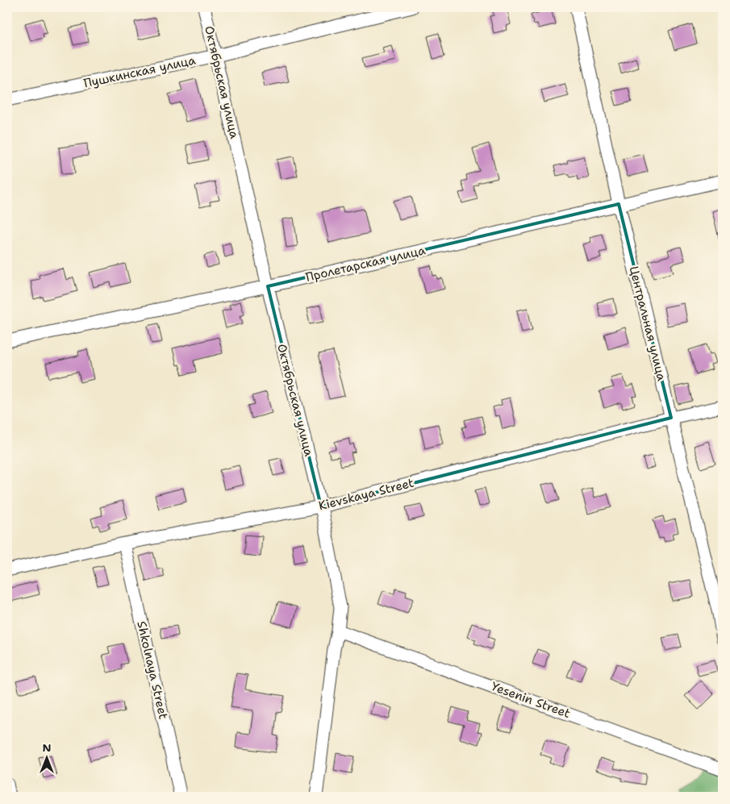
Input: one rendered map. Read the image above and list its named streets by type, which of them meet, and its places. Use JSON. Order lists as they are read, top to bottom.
{
  "streets": {
    "street": [
      "Пушкинская улица",
      "Октябрьская улица",
      "Пролетарская улица",
      "Центральная улица",
      "Kievskaya Street",
      "Shkolnaya Street",
      "Yesenin Street"
    ]
  },
  "crossings": [
    ["Пушкинская улица", "Октябрьская улица"],
    ["Октябрьская улица", "Пролетарская улица"],
    ["Октябрьская улица", "Kievskaya Street"],
    ["Октябрьская улица", "Yesenin Street"],
    ["Пролетарская улица", "Центральная улица"],
    ["Центральная улица", "Kievskaya Street"],
    ["Kievskaya Street", "Shkolnaya Street"]
  ],
  "north": "top"
}
